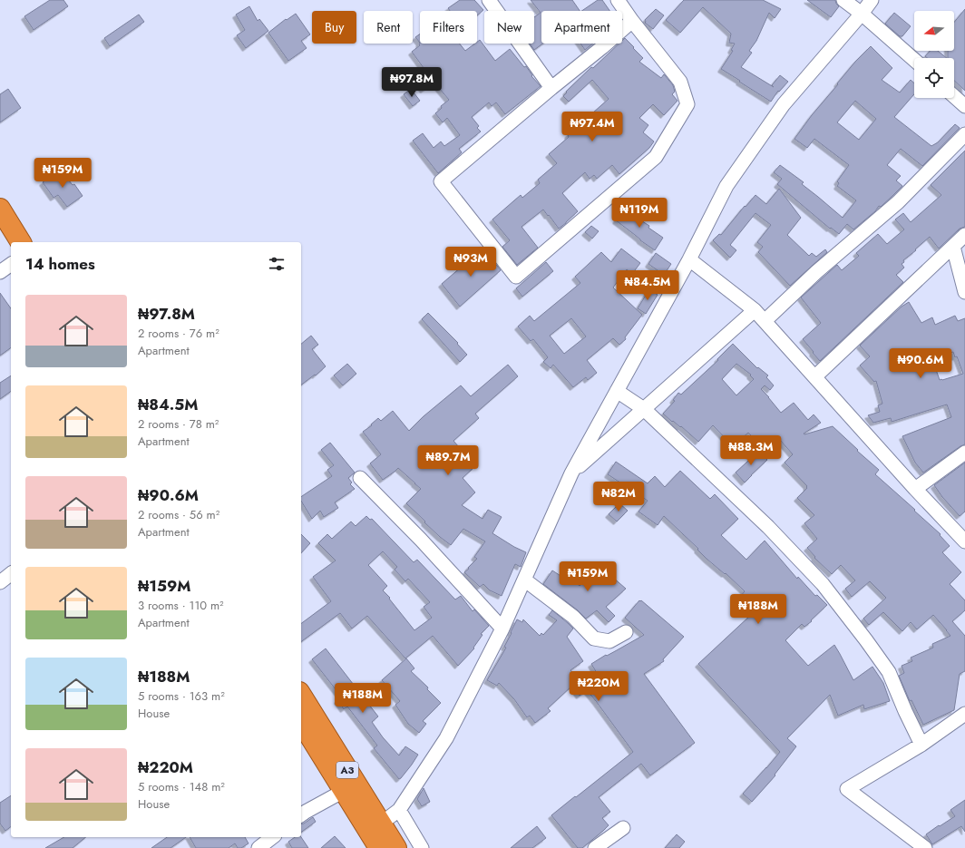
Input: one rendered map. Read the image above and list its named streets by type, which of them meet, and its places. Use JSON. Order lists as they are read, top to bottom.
{
  "streets": {
    "highway": ["A3"]
  },
  "north": "left",
  "page": {
    "chip": [
      "Buy",
      "Rent",
      "Filters",
      "New",
      "Apartment"
    ],
    "price": [
      "₦97.8M",
      "₦97.4M",
      "₦159M",
      "₦119M",
      "₦93M",
      "₦84.5M",
      "₦90.6M",
      "₦88.3M",
      "₦89.7M",
      "₦82M",
      "₦159M",
      "₦188M",
      "₦220M",
      "₦188M"
    ],
    "heading": "14 homes",
    "list": [
      {
        "name": "₦97.8M",
        "note": "2 rooms · 76 m² · Apartment"
      },
      {
        "name": "₦84.5M",
        "note": "2 rooms · 78 m² · Apartment"
      },
      {
        "name": "₦90.6M",
        "note": "2 rooms · 56 m² · Apartment"
      },
      {
        "name": "₦159M",
        "note": "3 rooms · 110 m² · Apartment"
      },
      {
        "name": "₦188M",
        "note": "5 rooms · 163 m² · House"
      },
      {
        "name": "₦220M",
        "note": "5 rooms · 148 m² · House"
      }
    ]
  }
}
